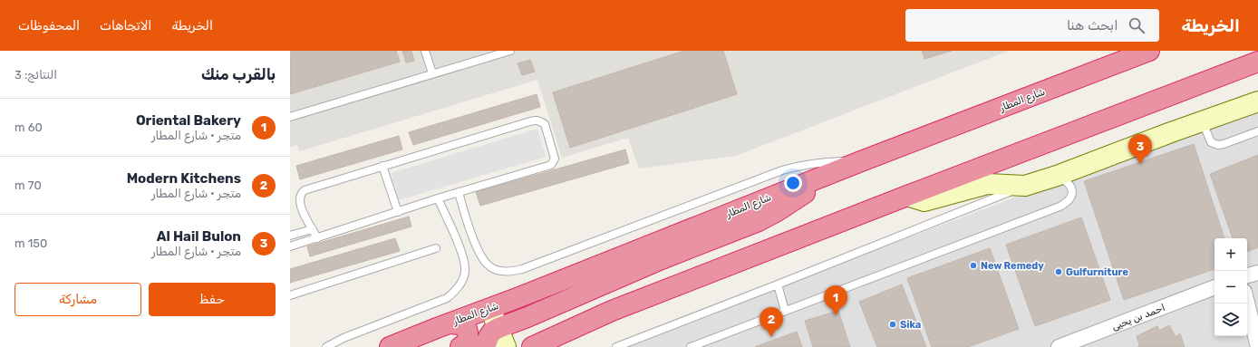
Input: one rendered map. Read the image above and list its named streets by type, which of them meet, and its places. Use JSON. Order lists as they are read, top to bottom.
{
  "streets": {
    "highway": ["شارع المطار"],
    "street": ["احمد بن يحيى"]
  },
  "places": ["New Remedy", "Gulfurniture", "Sika"],
  "page": {
    "header": "الخريطة",
    "search": "ابحث هنا",
    "nav": ["الخريطة", "الاتجاهات", "المحفوظات"],
    "heading": ["بالقرب منك", "النتائج: 3"],
    "list": [
      {
        "mark": "1",
        "name": "Oriental Bakery",
        "note": "متجر · شارع المطار",
        "value": "60 m"
      },
      {
        "mark": "2",
        "name": "Modern Kitchens",
        "note": "متجر · شارع المطار",
        "value": "70 m"
      },
      {
        "mark": "3",
        "name": "Al Hail Bulon",
        "note": "متجر · شارع المطار",
        "value": "150 m"
      }
    ],
    "pins": ["3", "1", "2"],
    "map_buttons": ["+", "−"],
    "buttons": ["حفظ", "مشاركة"]
  }
}
